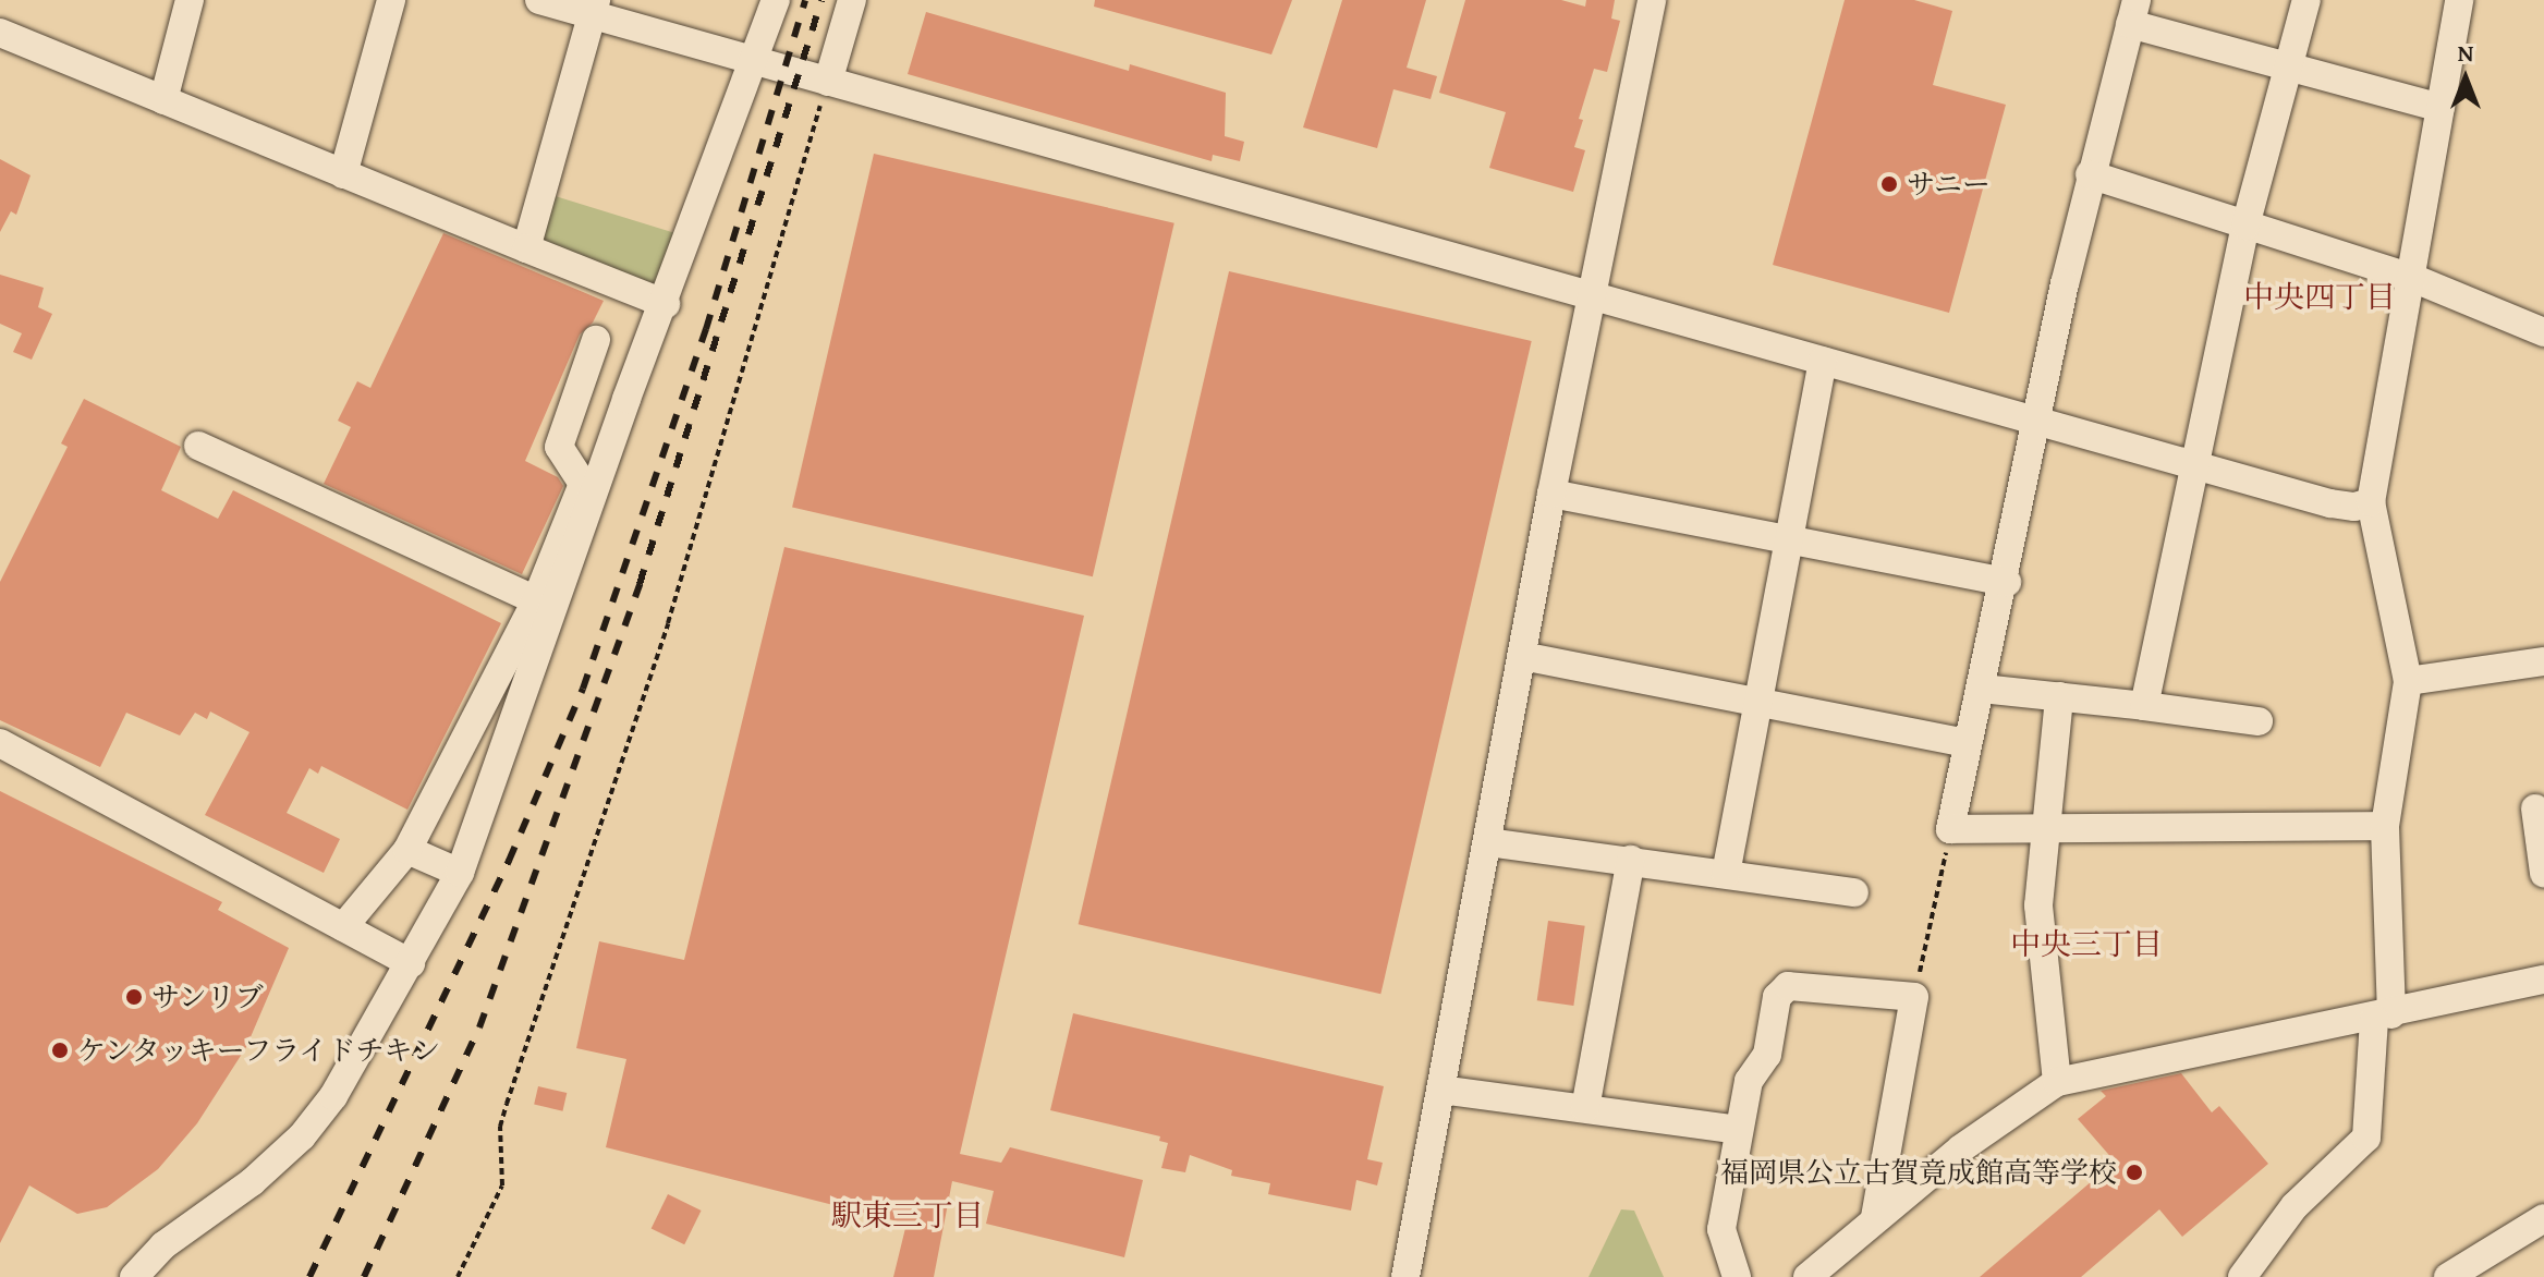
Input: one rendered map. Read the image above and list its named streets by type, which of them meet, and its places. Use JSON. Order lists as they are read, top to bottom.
{
  "districts": ["中央四丁目", "中央三丁目", "駅東三丁目"],
  "places": [
    "サニー",
    "サンリブ",
    "ケンタッキーフライドチキン",
    "福岡県公立古賀竟成館高等学校"
  ],
  "north": "top"
}
